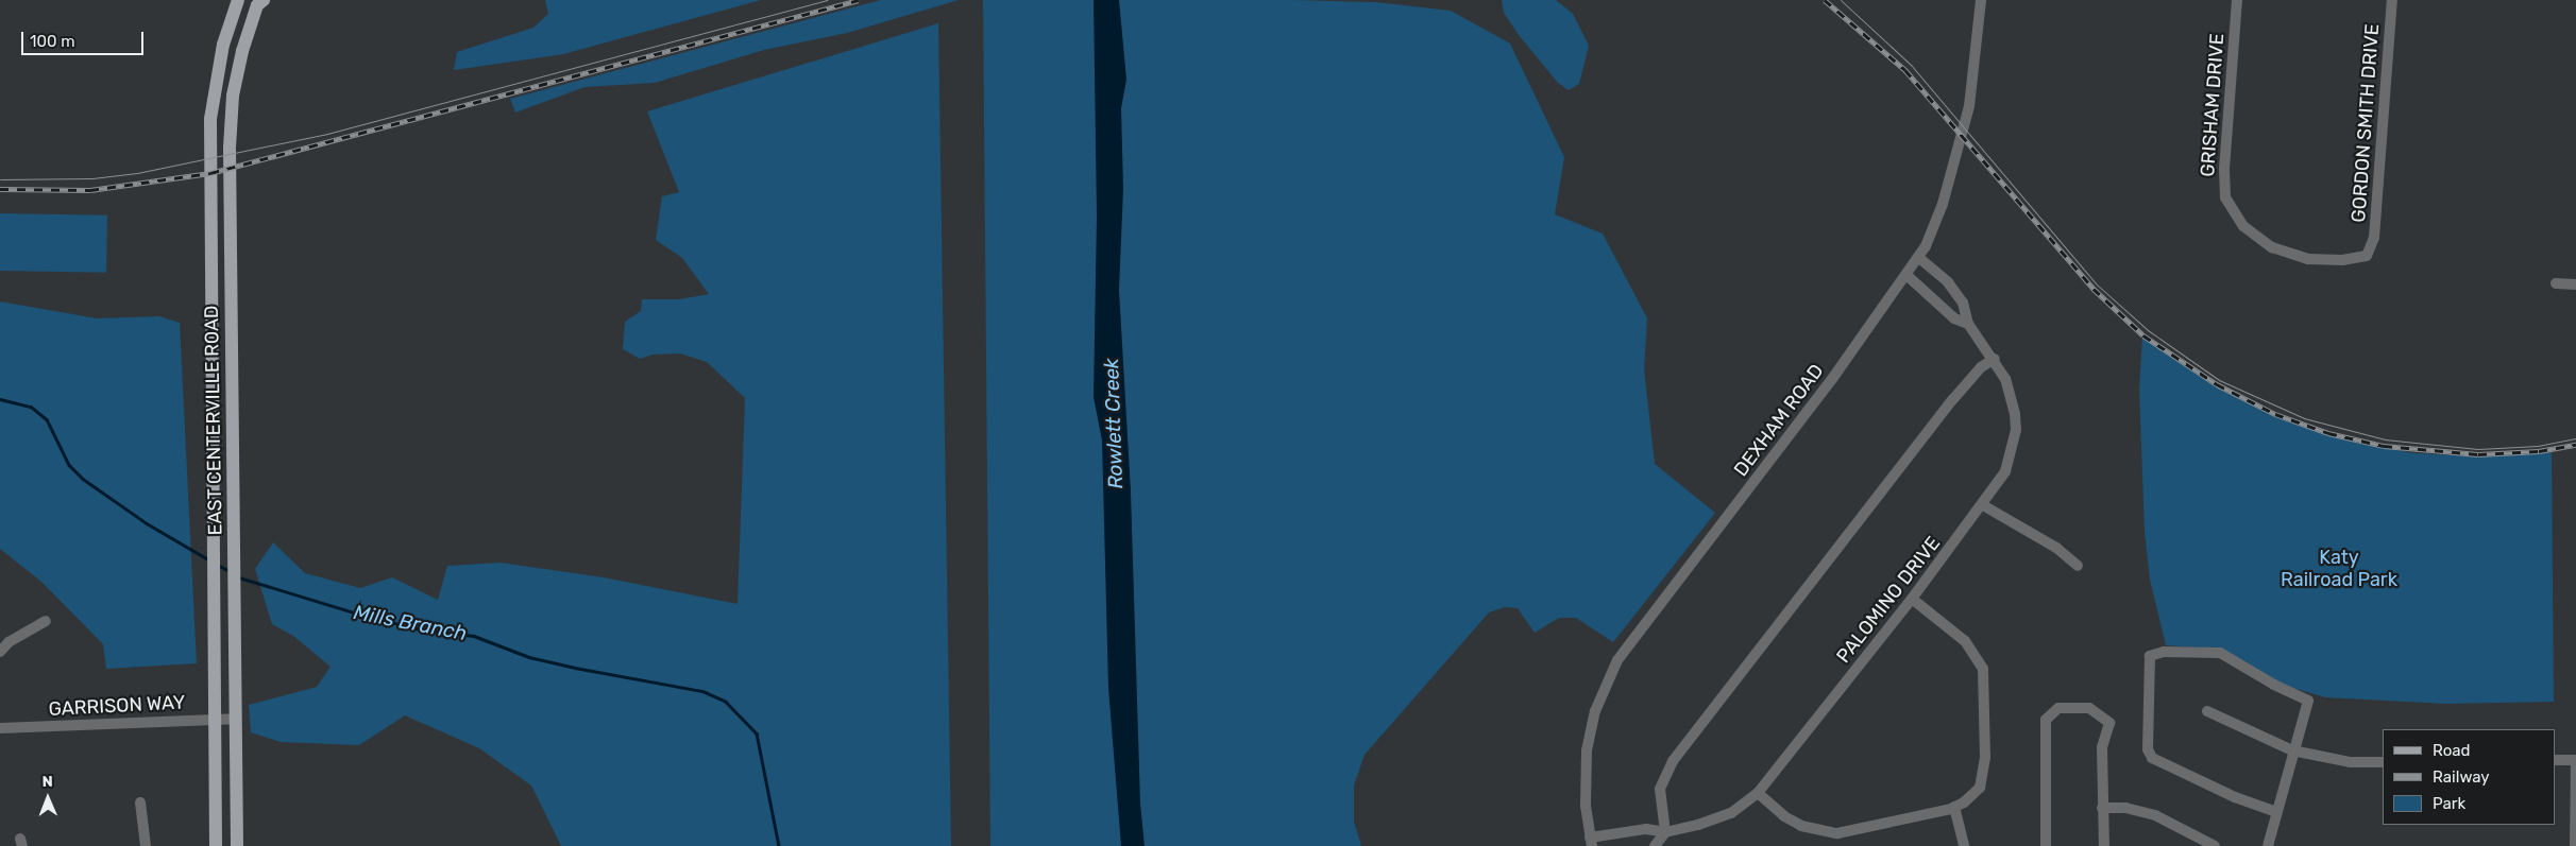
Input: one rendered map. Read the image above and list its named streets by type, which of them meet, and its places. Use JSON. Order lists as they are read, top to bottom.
{
  "streets": {
    "main road": ["EAST CENTERVILLE ROAD"],
    "street": [
      "GRISHAM DRIVE",
      "GORDON SMITH DRIVE",
      "DEXHAM ROAD",
      "PALOMINO DRIVE",
      "GARRISON WAY"
    ]
  },
  "crossings": [
    ["GRISHAM DRIVE", "GORDON SMITH DRIVE"],
    ["EAST CENTERVILLE ROAD", "GARRISON WAY"],
    ["DEXHAM ROAD", "PALOMINO DRIVE"]
  ],
  "water": ["Rowlett Creek", "Mills Branch"],
  "parks": ["Katy Railroad Park"],
  "legend": ["Road", "Railway", "Park"],
  "scale_bar": "100 m",
  "north": "top"
}
